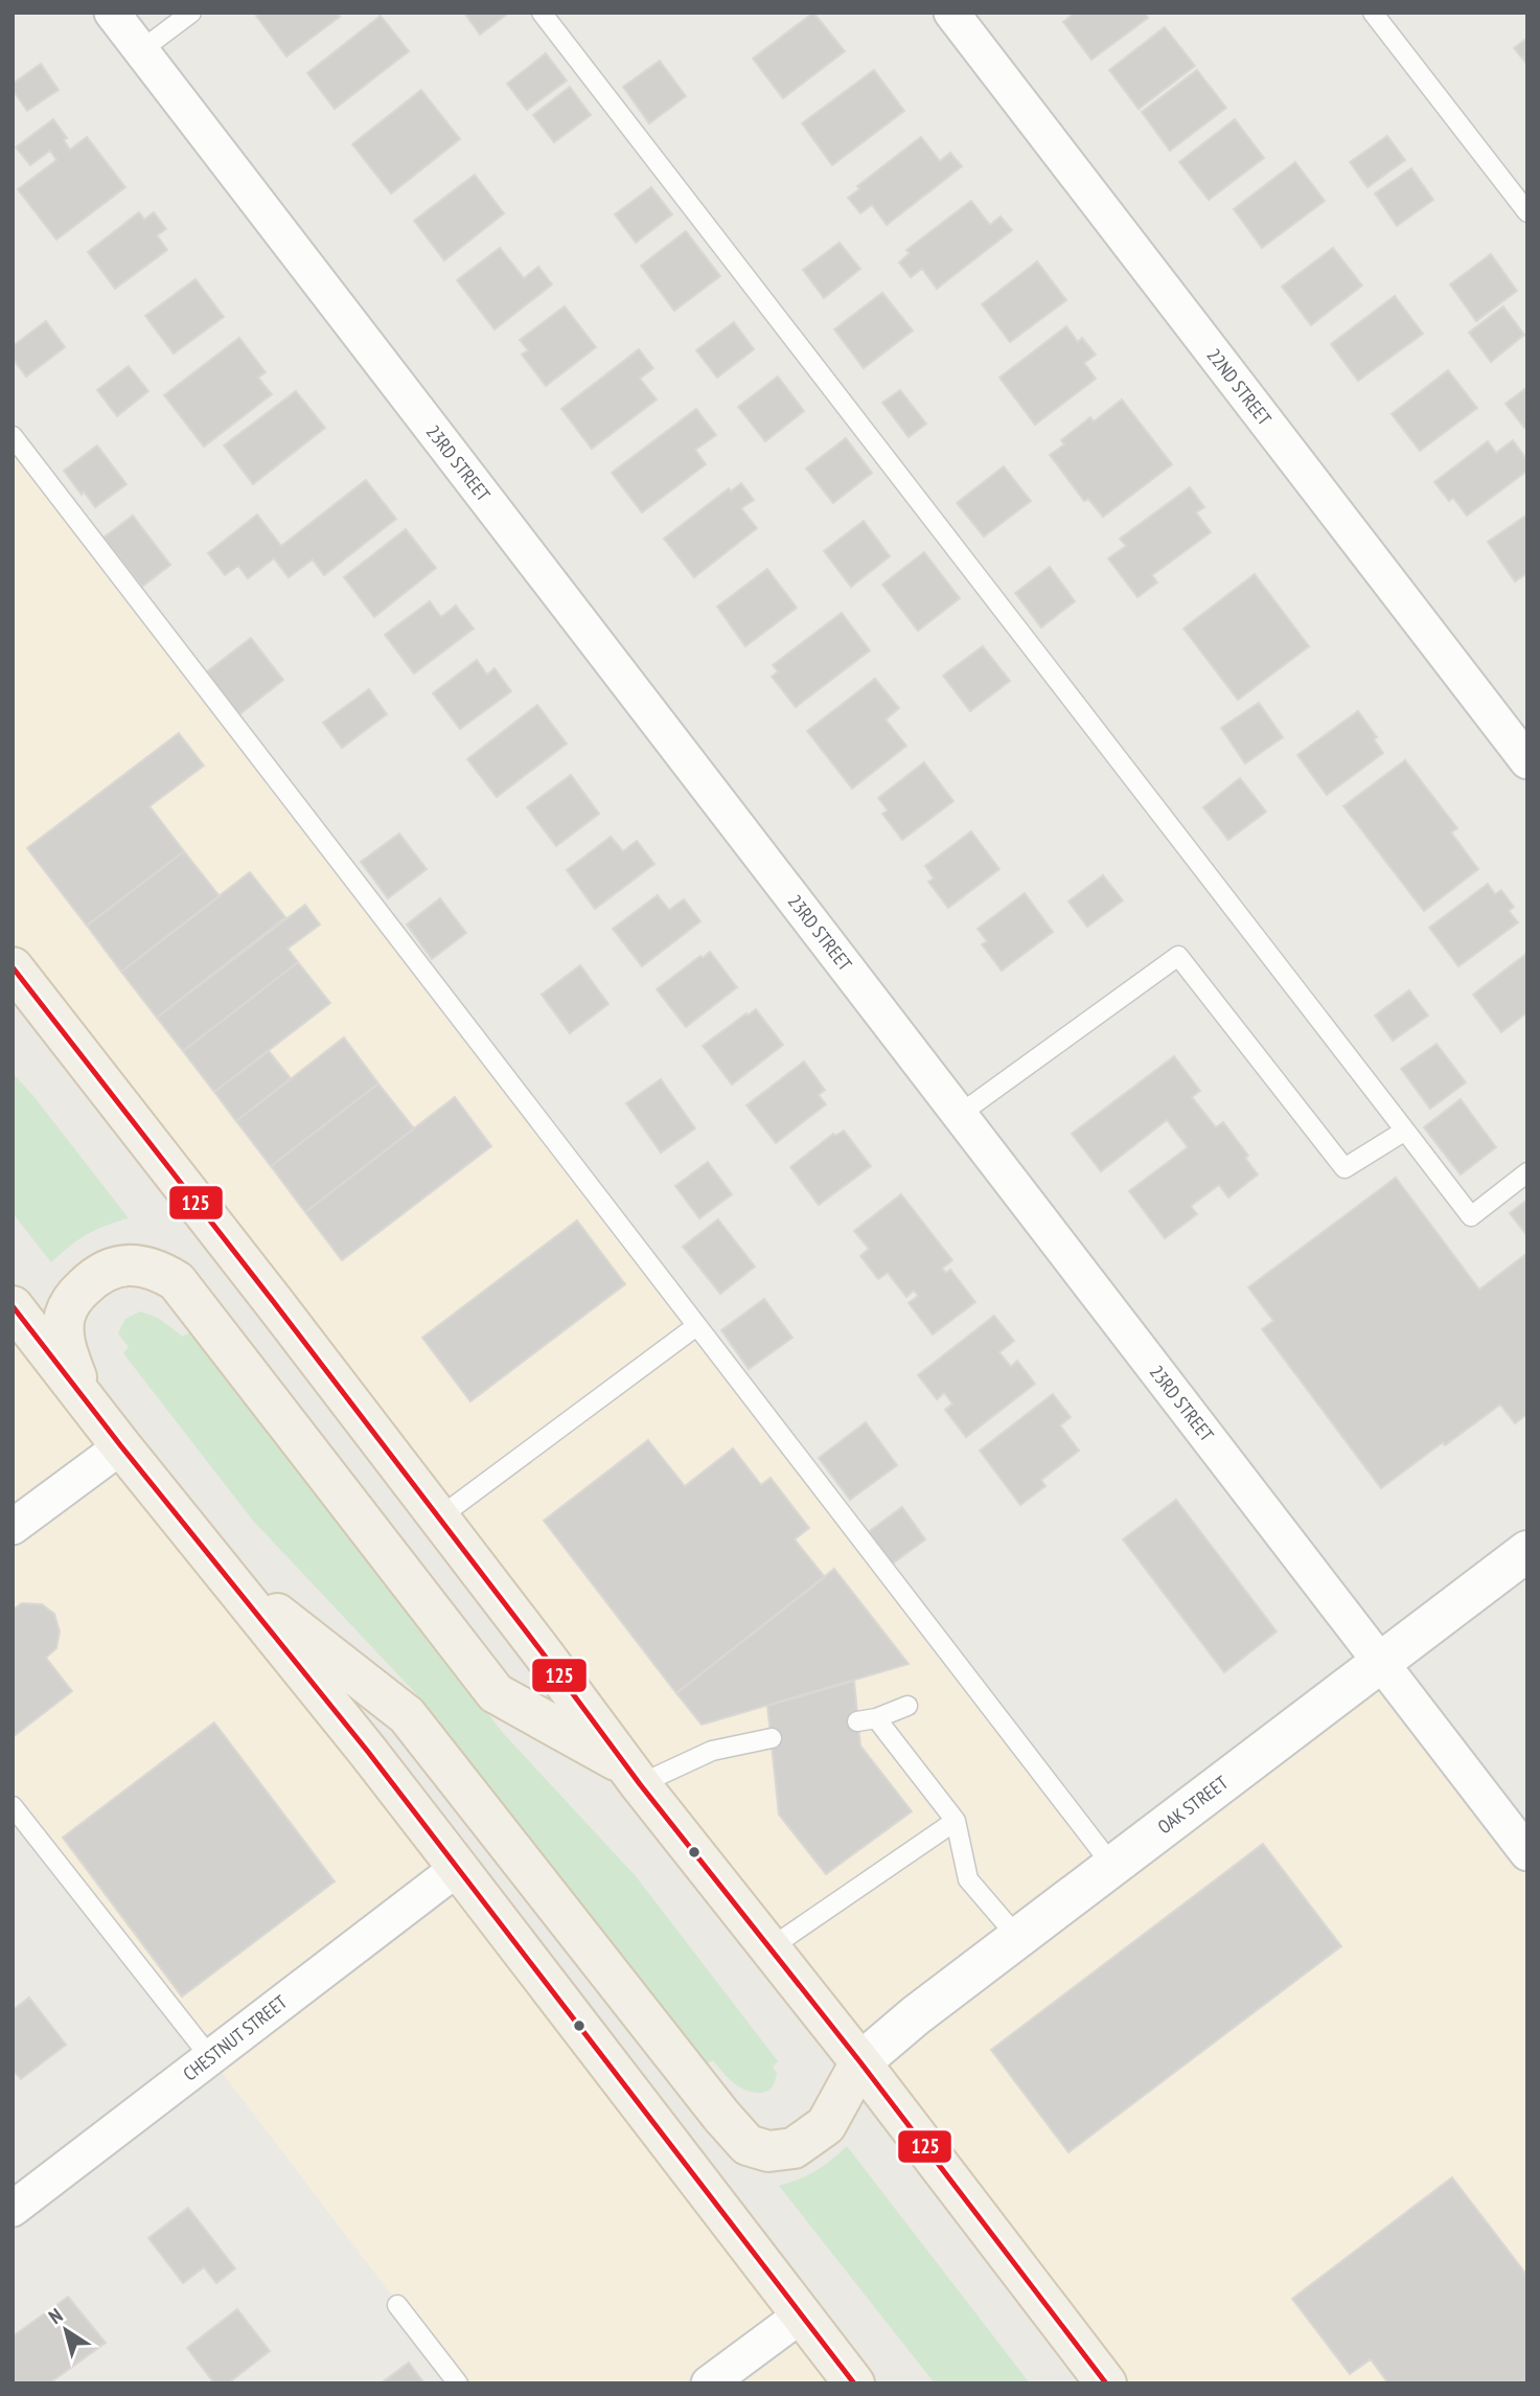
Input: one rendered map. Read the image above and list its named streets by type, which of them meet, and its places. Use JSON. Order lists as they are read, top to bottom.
{
  "streets": {
    "street": [
      "22ND STREET",
      "23RD STREET",
      "OAK STREET",
      "CHESTNUT STREET"
    ]
  },
  "crossings": [
    ["23RD STREET", "OAK STREET"]
  ],
  "lines": ["transit line 125"],
  "north": "top left"
}
